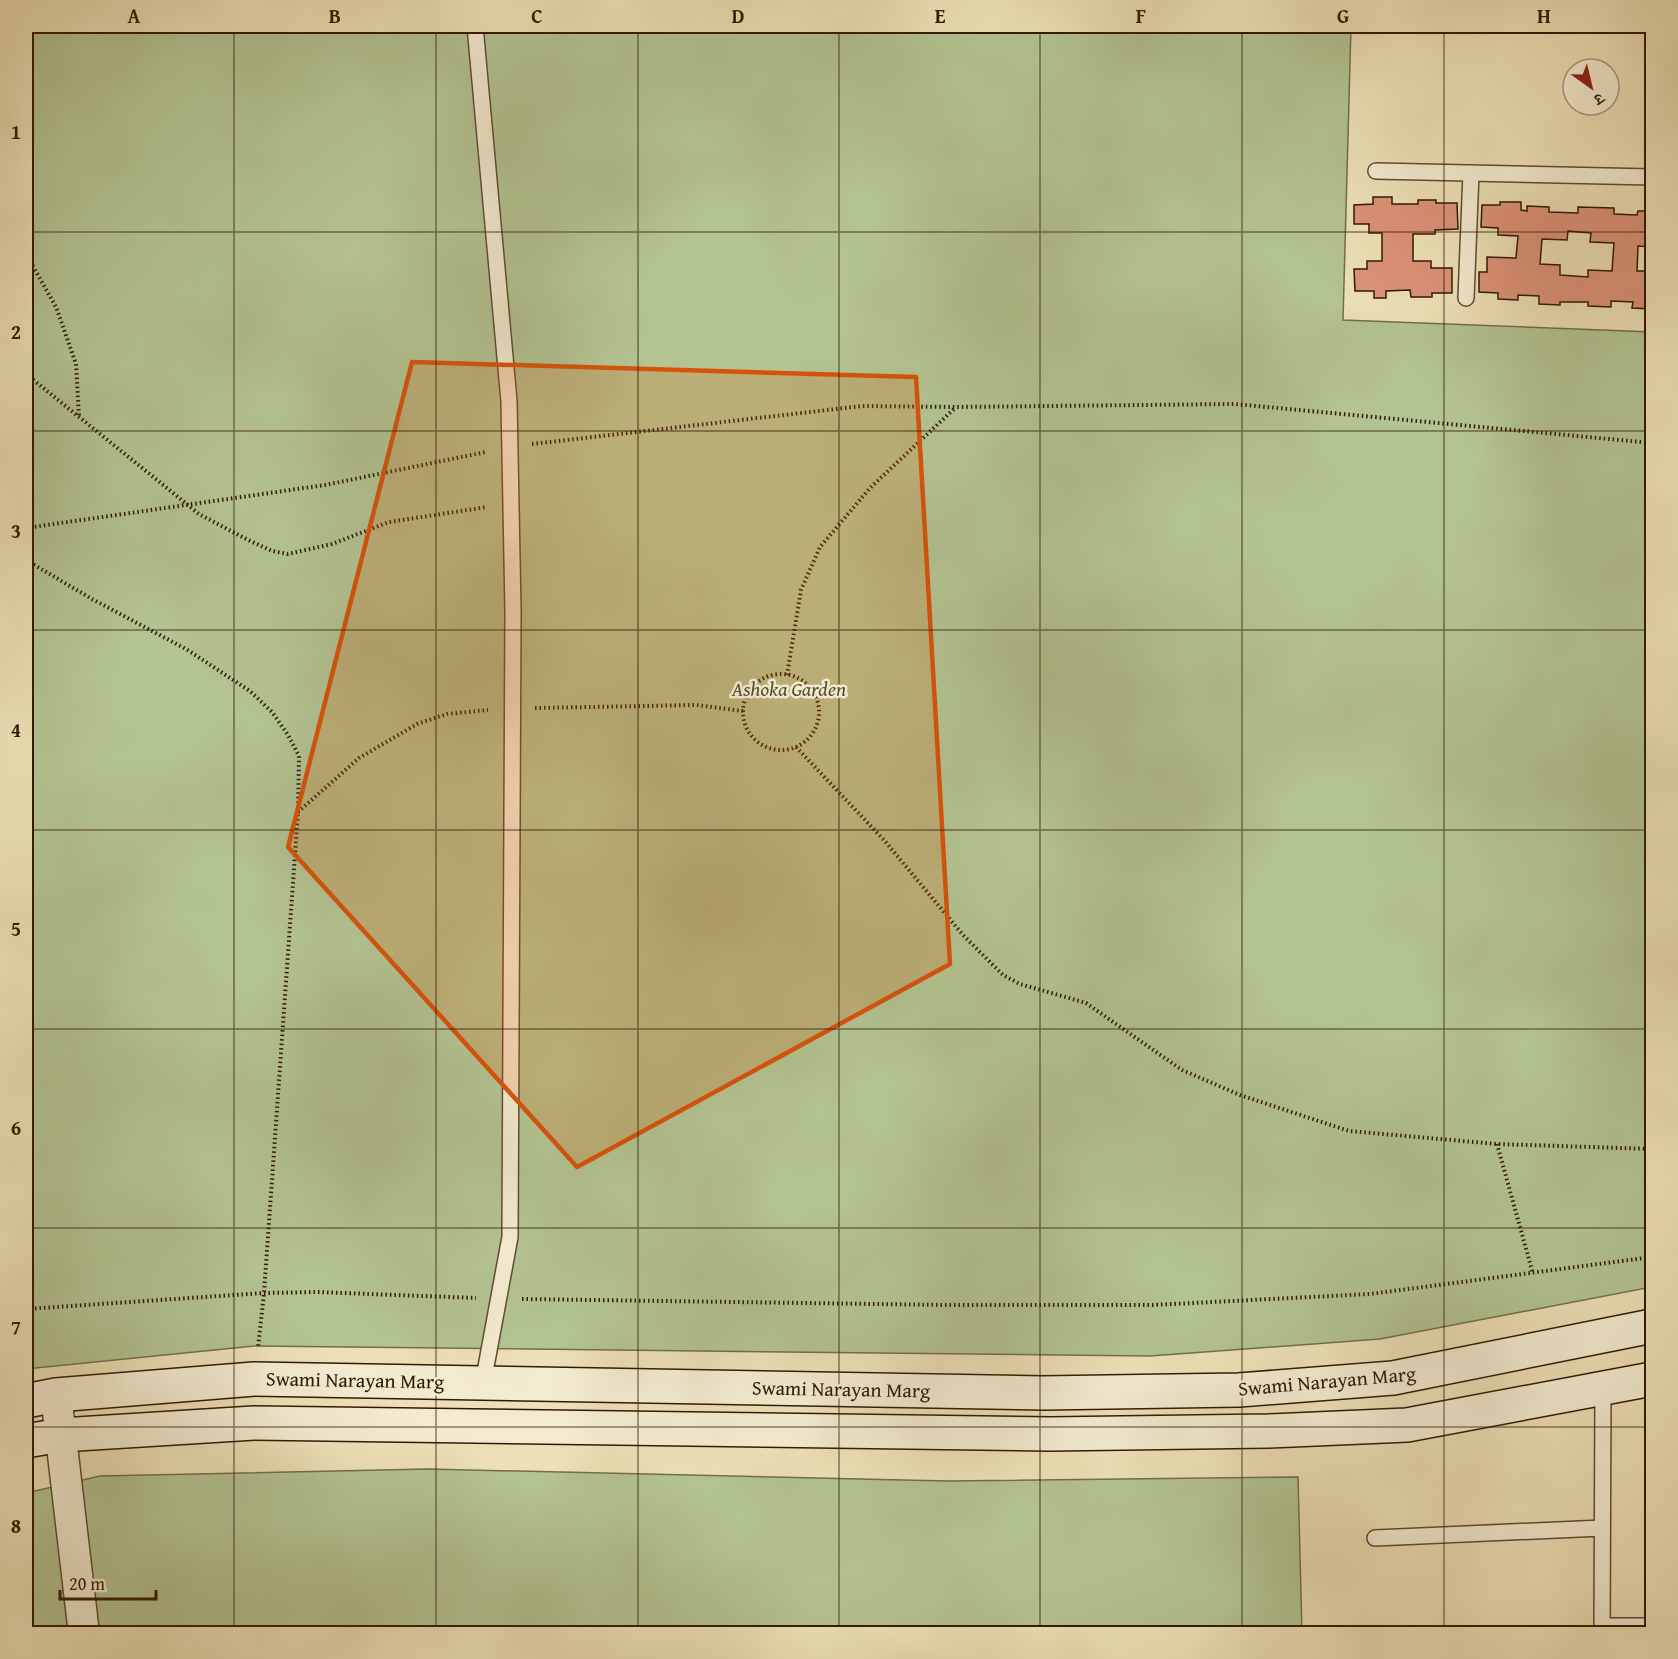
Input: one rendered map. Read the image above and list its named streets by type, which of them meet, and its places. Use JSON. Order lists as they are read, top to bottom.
{
  "streets": {
    "main road": ["Swami Narayan Marg"]
  },
  "parks": ["Ashoka Garden"],
  "scale_bar": "20 m",
  "north": "bottom right",
  "grid": {
    "columns": [
      "A",
      "B",
      "C",
      "D",
      "E",
      "F",
      "G",
      "H"
    ],
    "rows": [
      "1",
      "2",
      "3",
      "4",
      "5",
      "6",
      "7",
      "8"
    ]
  }
}
